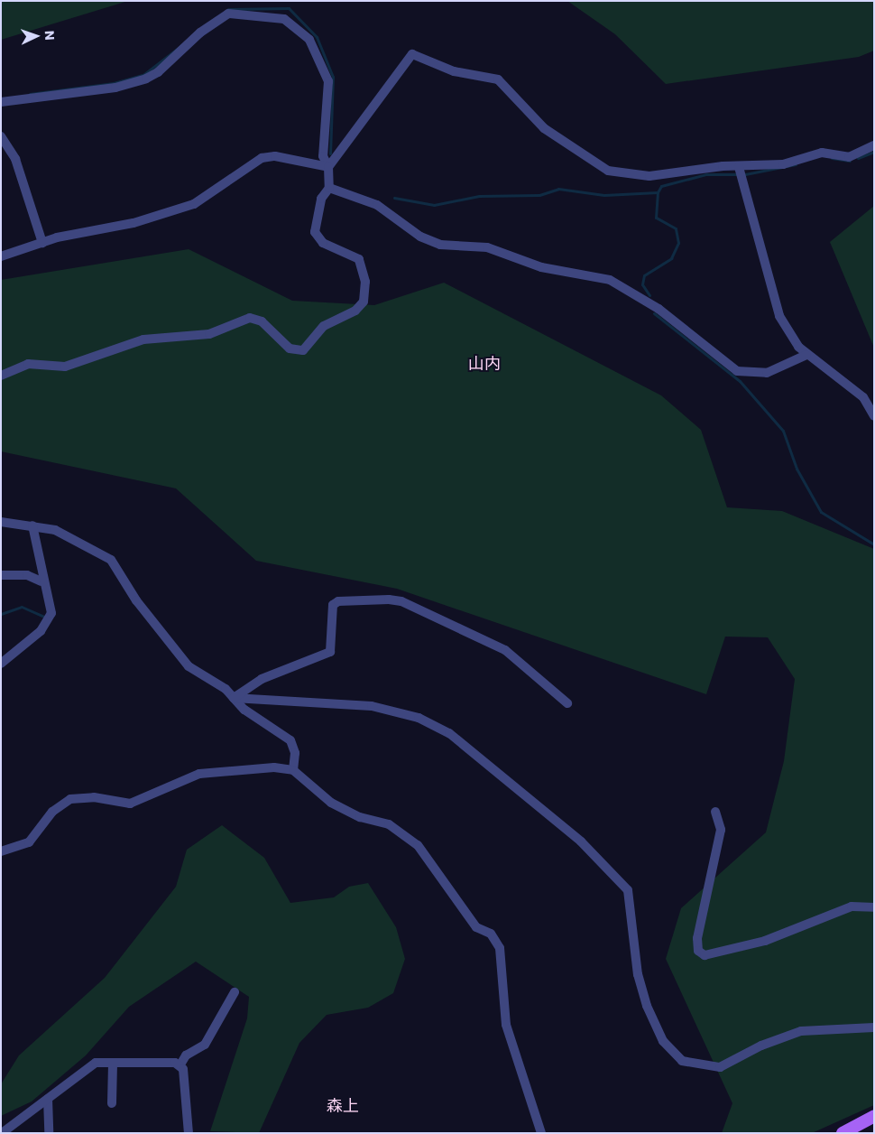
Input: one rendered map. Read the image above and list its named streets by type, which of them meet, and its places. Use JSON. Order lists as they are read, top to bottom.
{
  "districts": ["山内", "森上"],
  "north": "right"
}
